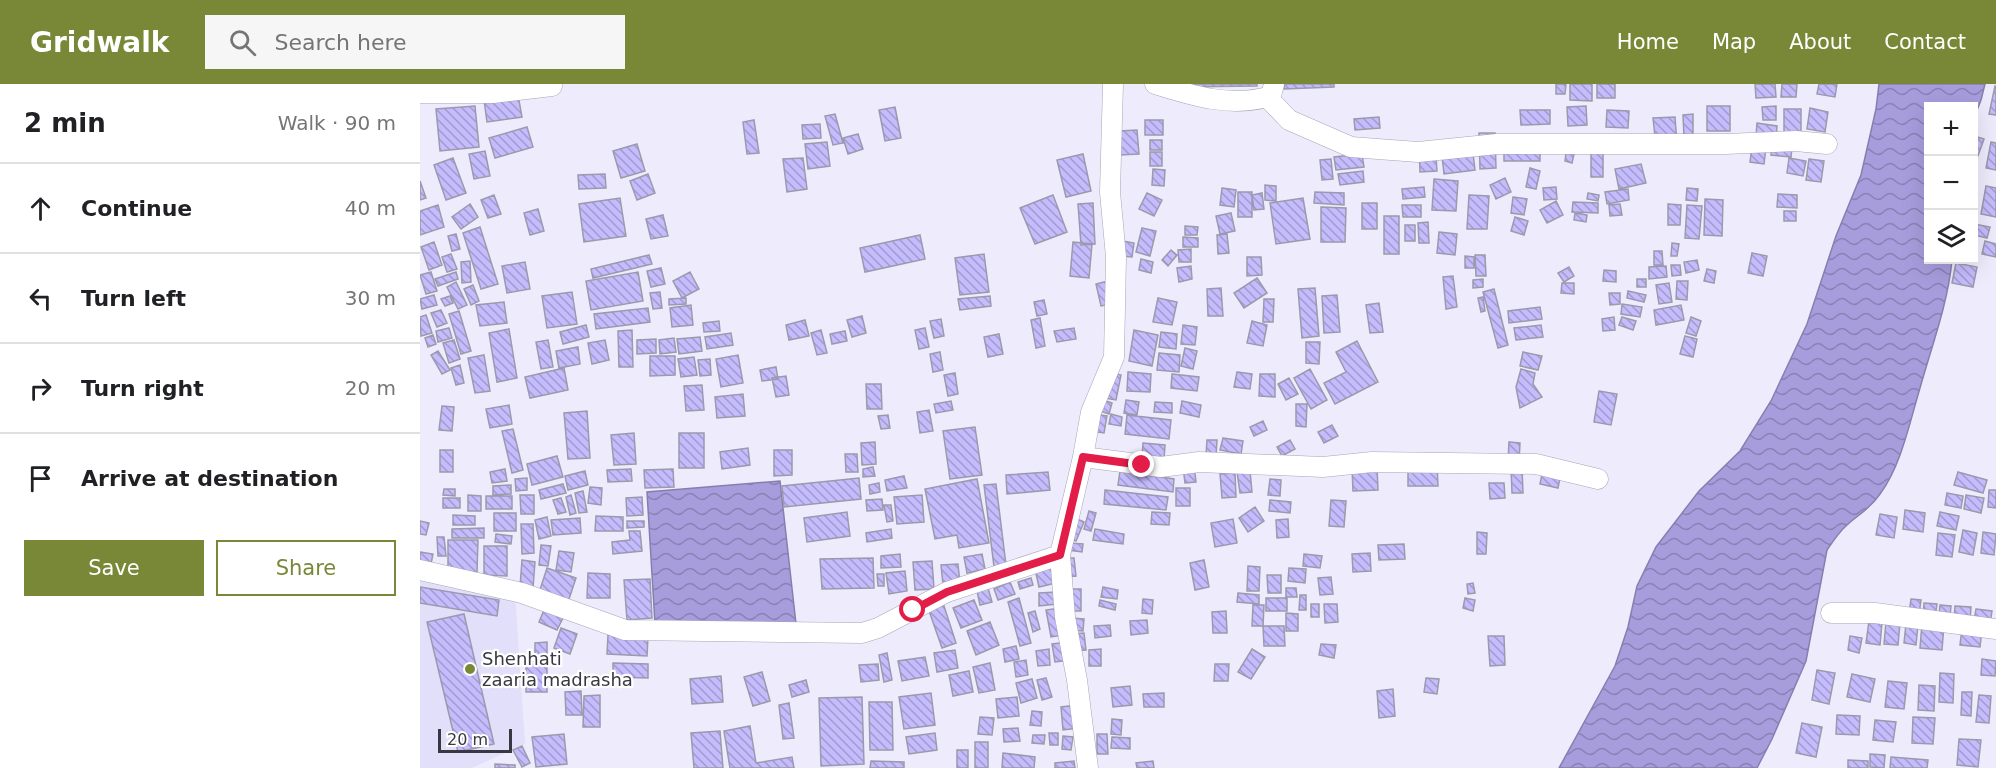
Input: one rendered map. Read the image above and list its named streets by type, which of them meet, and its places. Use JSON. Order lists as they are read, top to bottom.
{
  "places": ["Shenhati zaaria madrasha"],
  "scale_bar": "20 m",
  "page": {
    "header": "Gridwalk",
    "search": "Search here",
    "nav": [
      "Home",
      "Map",
      "About",
      "Contact"
    ],
    "heading": ["2 min", "Walk · 90 m"],
    "map_buttons": ["+", "−"],
    "list": [
      ["Continue", "40 m"],
      ["Turn left", "30 m"],
      ["Turn right", "20 m"],
      "Arrive at destination"
    ],
    "buttons": ["Save", "Share"],
    "scale": "20 m"
  }
}
